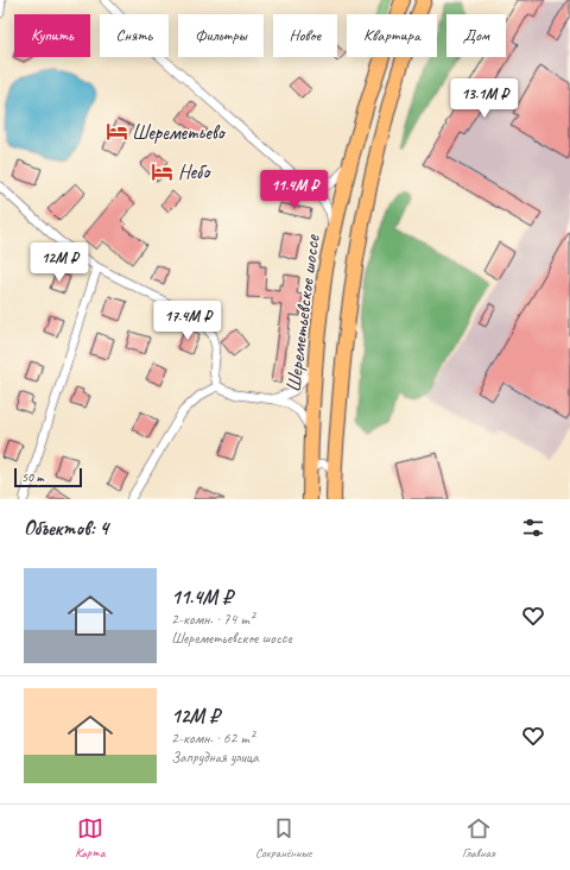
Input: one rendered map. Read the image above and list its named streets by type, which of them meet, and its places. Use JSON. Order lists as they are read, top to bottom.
{
  "streets": {
    "main road": ["Шереметьевское шоссе"]
  },
  "places": {
    "hotel": ["Шереметьево", "Небо"]
  },
  "scale_bar": "50 m",
  "page": {
    "chip": [
      "Купить",
      "Снять",
      "Фильтры",
      "Новое",
      "Квартира",
      "Дом"
    ],
    "price": [
      "13.1M ₽",
      "11.4M ₽",
      "12M ₽",
      "17.4M ₽"
    ],
    "scale": "50 m",
    "heading": "Объектов: 4",
    "list": [
      {
        "name": "11.4M ₽",
        "note": "2-комн. · 74 m² · Шереметьевское шоссе"
      },
      {
        "name": "12M ₽",
        "note": "2-комн. · 62 m² · Запрудная улица"
      }
    ],
    "tabs": ["Карта", "Сохранённые", "Главная"]
  }
}
